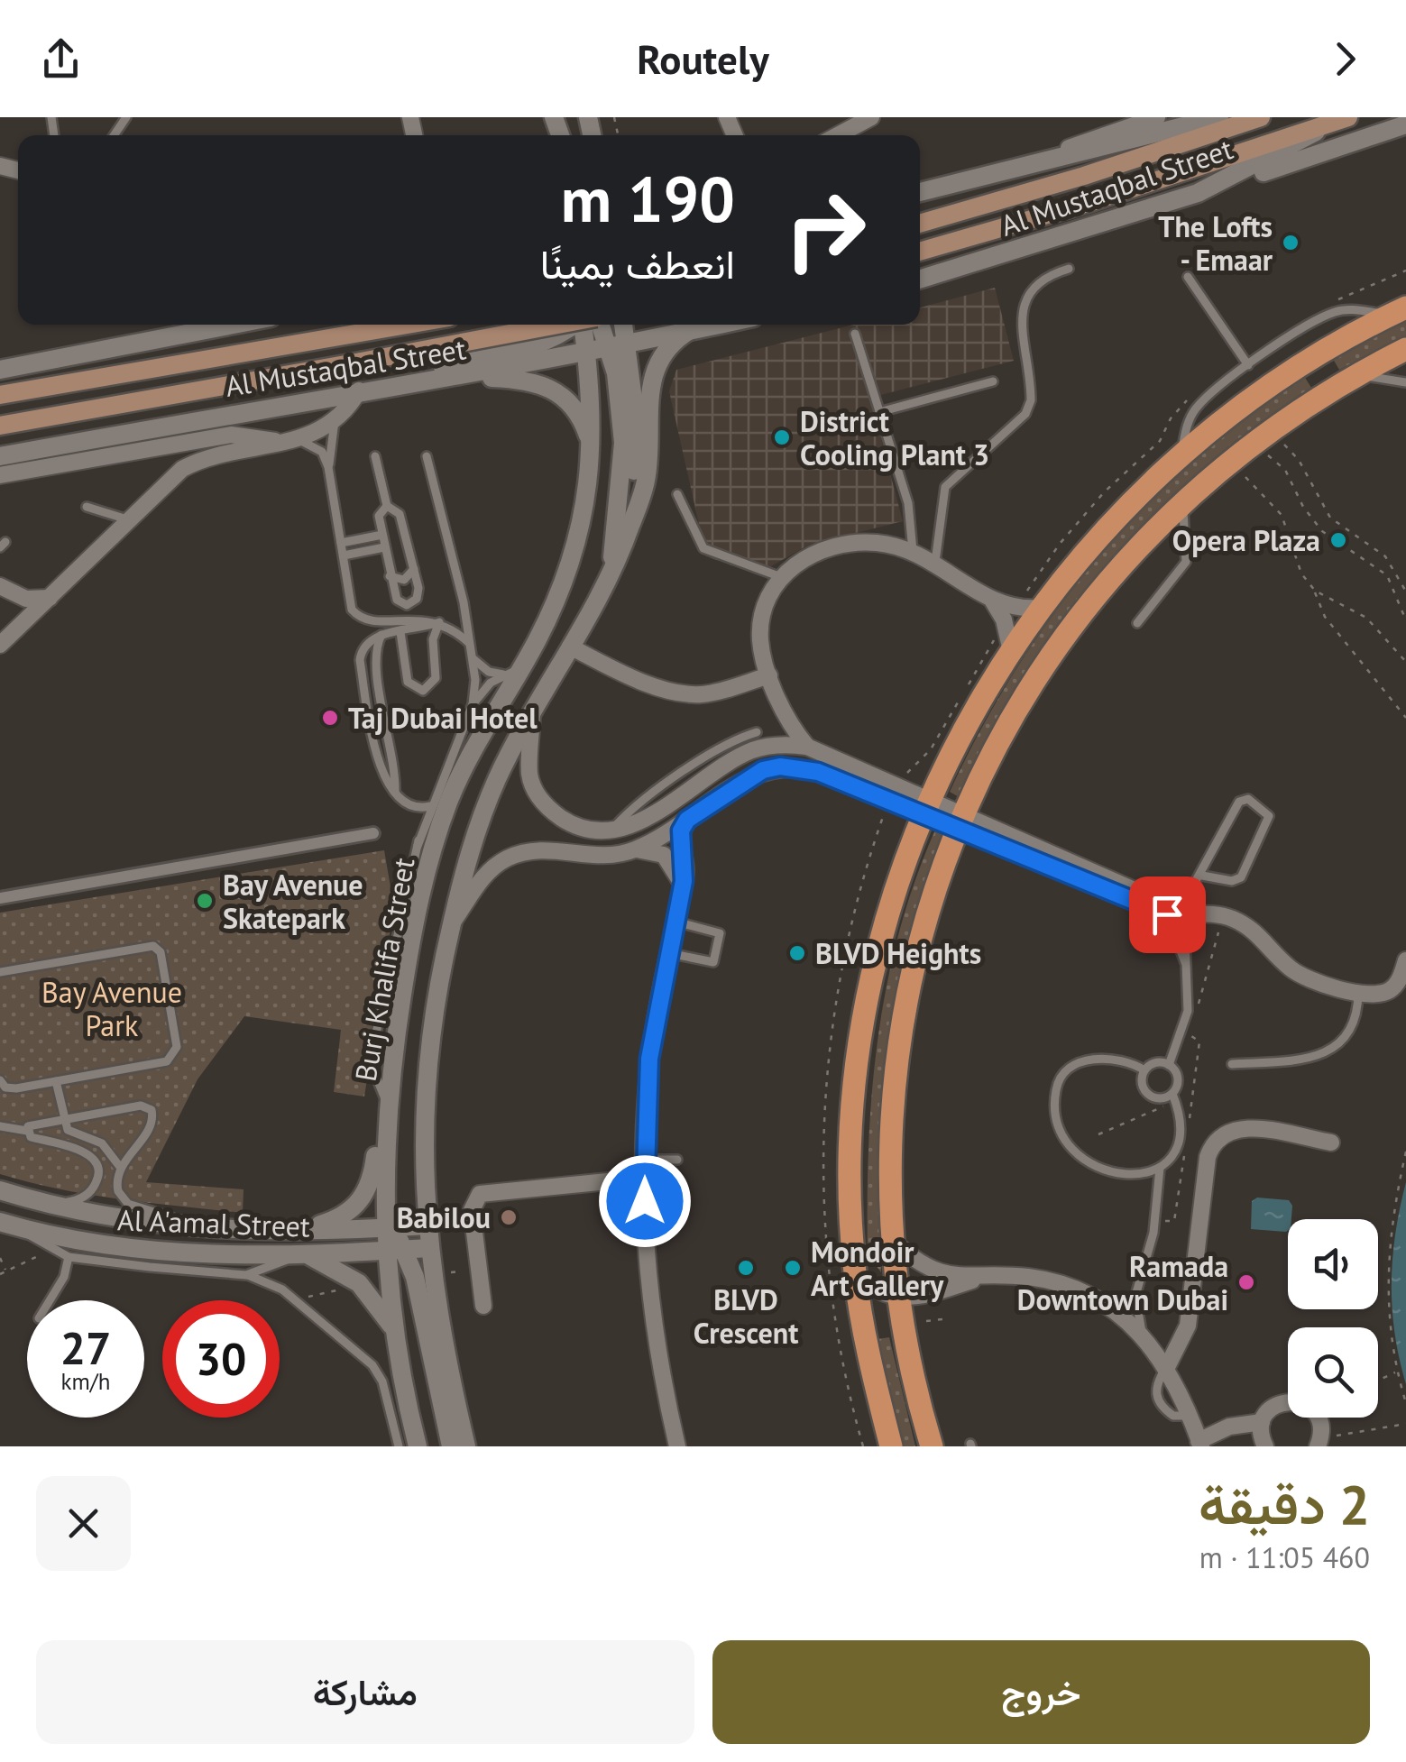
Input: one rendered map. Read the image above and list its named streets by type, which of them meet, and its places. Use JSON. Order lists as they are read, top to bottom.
{
  "streets": {
    "main road": ["Al Mustaqbal Street"],
    "street": ["Burj Khalifa Street", "Al A'amal Street"]
  },
  "crossings": [
    ["Al Mustaqbal Street", "Burj Khalifa Street"],
    ["Burj Khalifa Street", "Al A'amal Street"]
  ],
  "parks": ["Bay Avenue Park"],
  "places": [
    "The Lofts - Emaar",
    "District Cooling Plant 3",
    "Opera Plaza",
    "Taj Dubai Hotel",
    "Bay Avenue Skatepark",
    "BLVD Heights",
    "Babilou",
    "BLVD Crescent",
    "Mondoir Art Gallery",
    "Ramada Downtown Dubai"
  ],
  "page": {
    "header": "Routely",
    "turn": ["190 m", "انعطف يمينًا"],
    "speed": "27 km/h",
    "limit": "30",
    "heading": ["2 دقيقة", "460 m · 11:05"],
    "buttons": ["خروج", "مشاركة"]
  }
}
